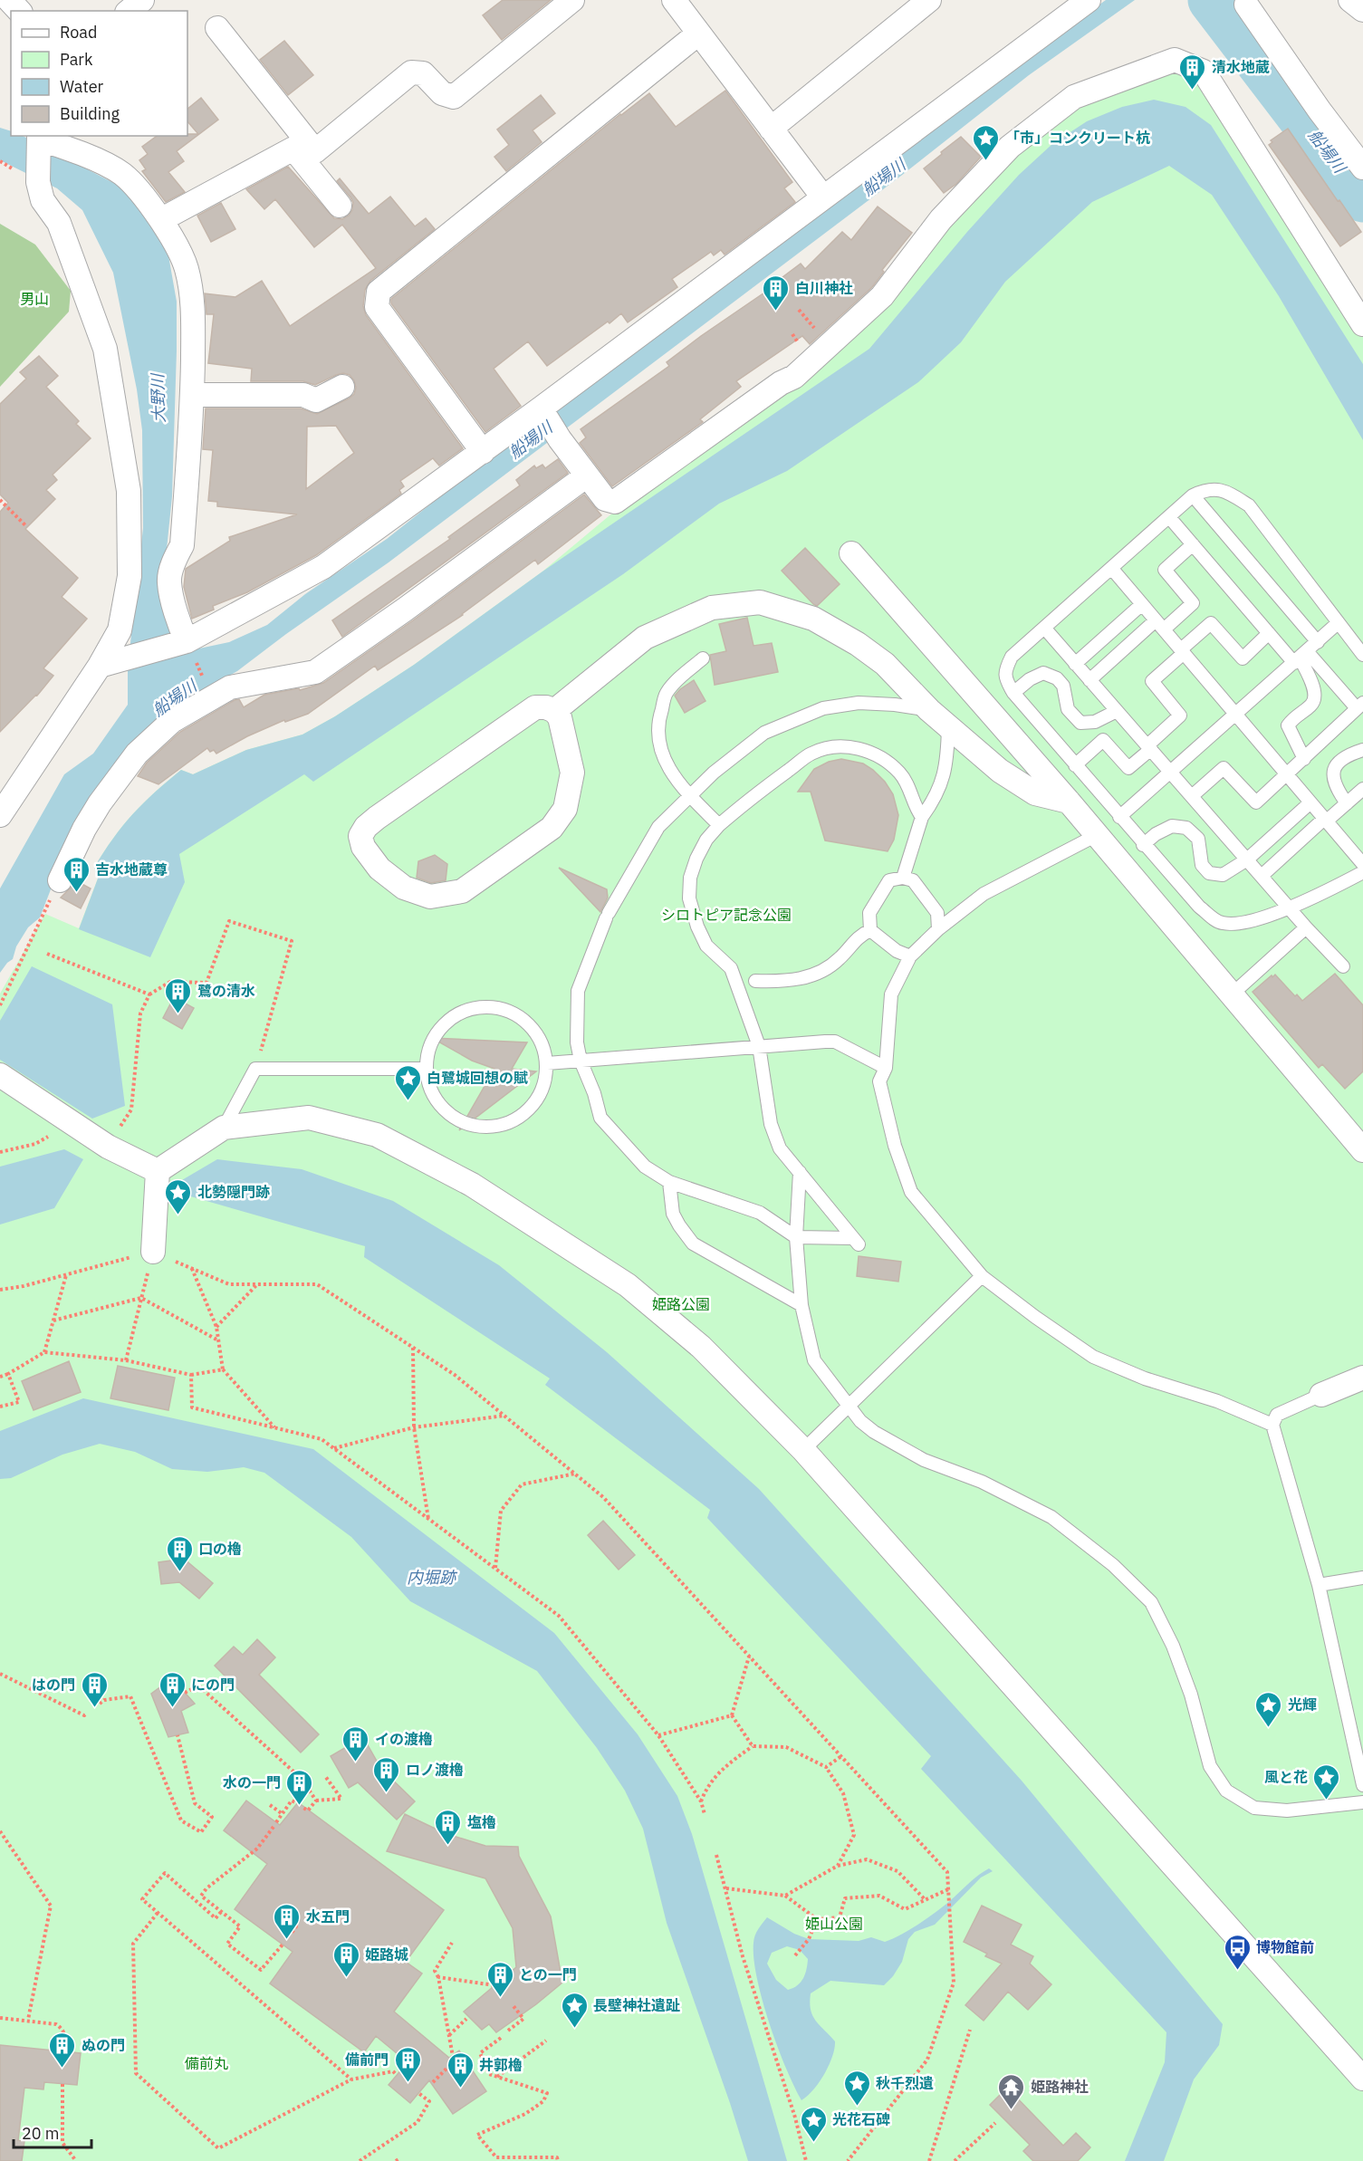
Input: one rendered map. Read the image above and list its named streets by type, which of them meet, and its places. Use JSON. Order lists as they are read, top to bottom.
{
  "water": ["船場川", "大野川", "内堀跡"],
  "parks": [
    "男山",
    "シロトピア記念公園",
    "姫路公園",
    "姫山公園",
    "備前丸"
  ],
  "places": {
    "building": [
      "清水地蔵",
      "白川神社",
      "吉水地蔵尊",
      "鷺の清水",
      "口の櫓",
      "はの門",
      "にの門",
      "イの渡櫓",
      "ロノ渡櫓",
      "水の一門",
      "塩櫓",
      "水五門",
      "姫路城",
      "との一門",
      "ぬの門",
      "備前門",
      "井郭櫓"
    ],
    "place": [
      "「市」コンクリート杭",
      "白鷺城回想の賦",
      "北勢隠門跡",
      "光輝",
      "風と花",
      "長壁神社遺趾",
      "秋千烈遺",
      "光花石碑"
    ],
    "bus stop": ["博物館前"],
    "temple": ["姫路神社"]
  },
  "legend": [
    "Road",
    "Park",
    "Water",
    "Building"
  ],
  "scale_bar": "20 m"
}
